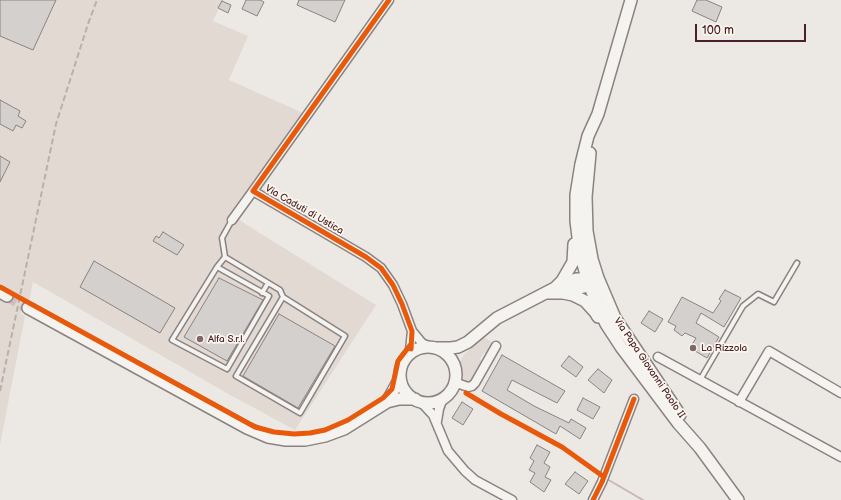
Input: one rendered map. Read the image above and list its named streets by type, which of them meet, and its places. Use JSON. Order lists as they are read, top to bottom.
{
  "streets": {
    "street": ["Via Caduti di Ustica", "Via Papa Giovanni Paolo II"]
  },
  "places": ["Alfa S.r.l.", "La Rizzola"],
  "scale_bar": "100 m"
}
